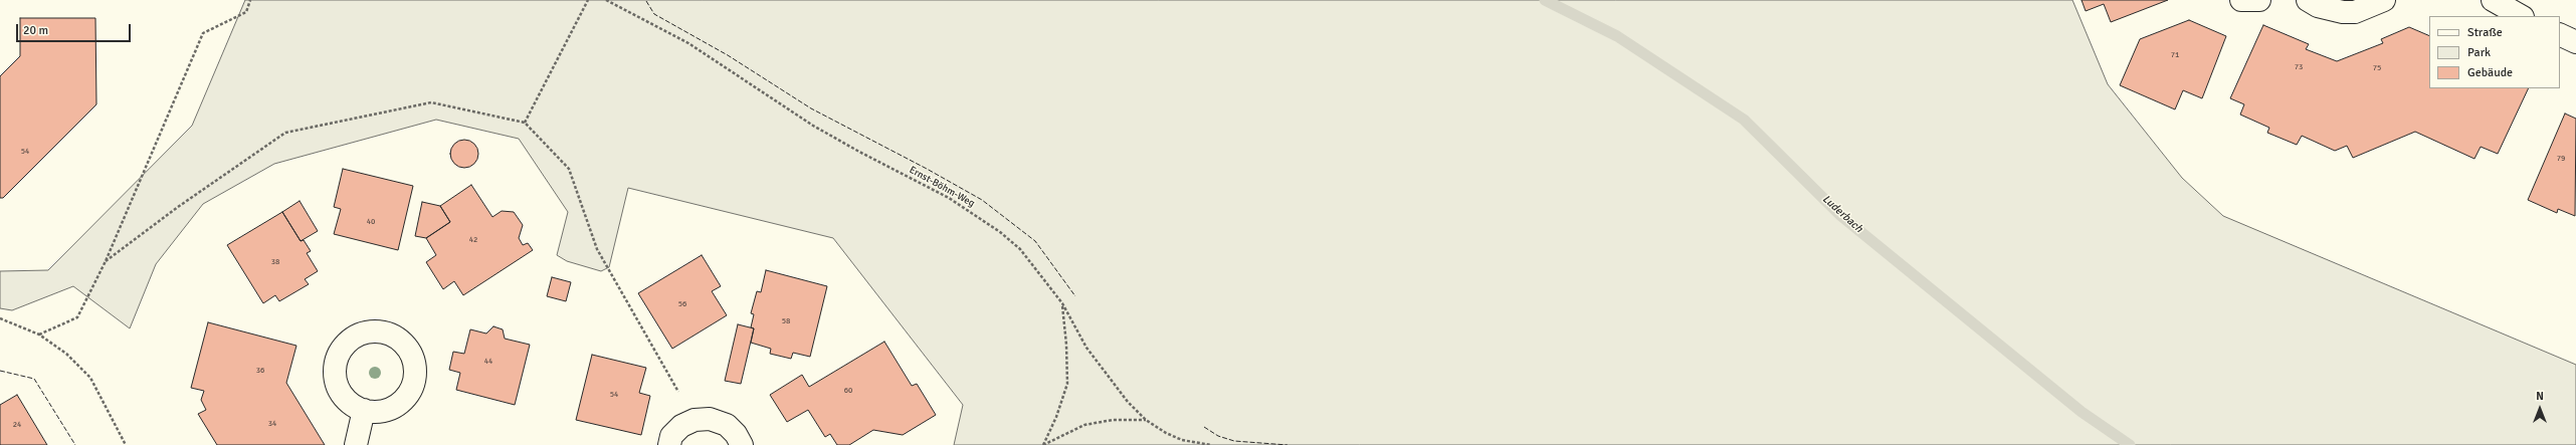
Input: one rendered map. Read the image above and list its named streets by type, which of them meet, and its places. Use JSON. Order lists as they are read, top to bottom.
{
  "streets": {
    "path": ["Ernst-Böhm-Weg"]
  },
  "water": ["Luderbach"],
  "house_numbers": [
    "71",
    "73",
    "75",
    "54",
    "79",
    "40",
    "42",
    "38",
    "56",
    "58",
    "44",
    "36",
    "60",
    "54",
    "34",
    "24"
  ],
  "legend": ["Straße", "Park", "Gebäude"],
  "scale_bar": "20 m",
  "north": "top"
}
